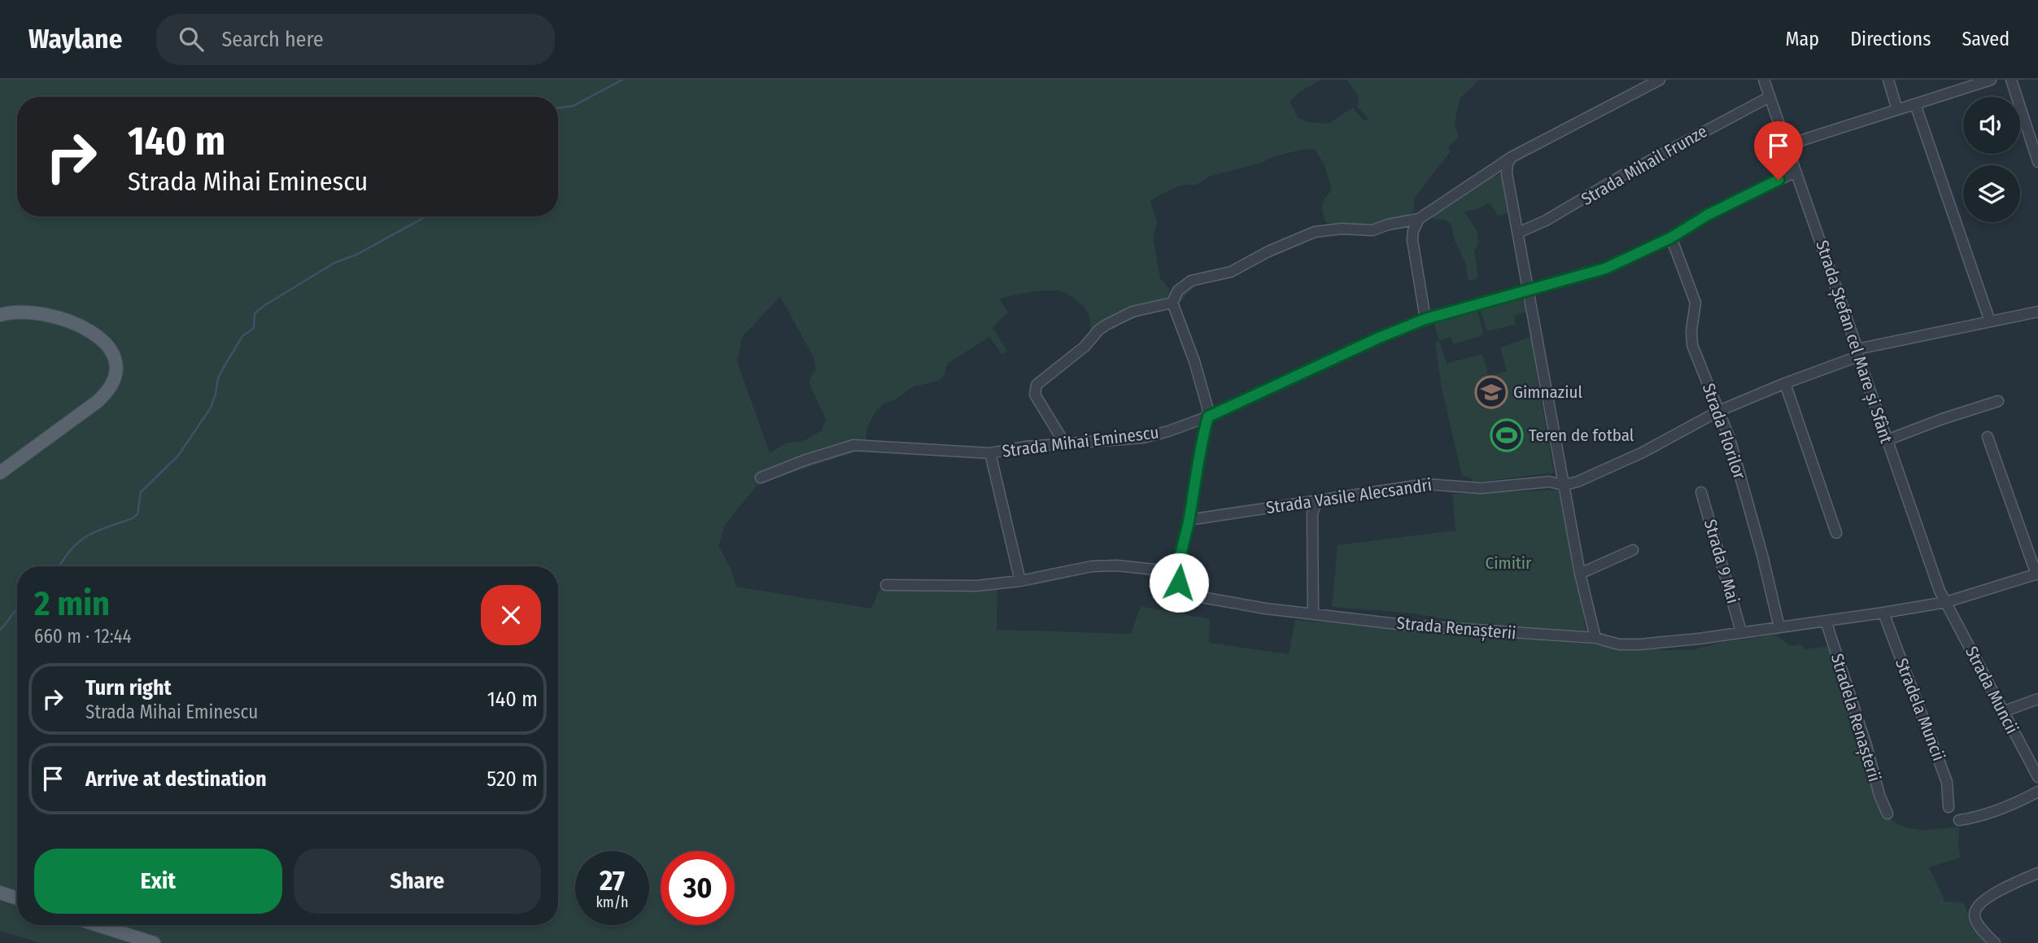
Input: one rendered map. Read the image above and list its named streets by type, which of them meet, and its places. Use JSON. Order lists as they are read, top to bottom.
{
  "streets": {
    "street": [
      "Strada Mihail Frunze",
      "Strada Ștefan cel Mare și Sfânt",
      "Strada Florilor",
      "Strada Mihai Eminescu",
      "Strada Vasile Alecsandri",
      "Strada 9 Mai",
      "Strada Renașterii",
      "Strada Muncii",
      "Stradela Muncii",
      "Stradela Renașterii"
    ]
  },
  "crossings": [
    ["Strada Mihail Frunze", "Strada Ștefan cel Mare și Sfânt"],
    ["Strada Ștefan cel Mare și Sfânt", "Strada Mihai Eminescu"],
    ["Strada Ștefan cel Mare și Sfânt", "Strada Vasile Alecsandri"],
    ["Strada Ștefan cel Mare și Sfânt", "Strada Renașterii"],
    ["Strada Ștefan cel Mare și Sfânt", "Strada Muncii"],
    ["Strada Florilor", "Strada Mihai Eminescu"],
    ["Strada Florilor", "Strada Vasile Alecsandri"],
    ["Strada Florilor", "Strada Renașterii"],
    ["Strada 9 Mai", "Strada Renașterii"],
    ["Strada Renașterii", "Strada Muncii"],
    ["Strada Renașterii", "Stradela Muncii"],
    ["Strada Renașterii", "Stradela Renașterii"]
  ],
  "parks": ["Cimitir"],
  "places": {
    "school or university": ["Gimnaziul"],
    "sports": ["Teren de fotbal"]
  },
  "page": {
    "header": "Waylane",
    "search": "Search here",
    "nav": ["Map", "Directions", "Saved"],
    "turn": ["140 m", "Strada Mihai Eminescu"],
    "heading": ["2 min", "660 m · 12:44"],
    "list": [
      {
        "name": "Turn right",
        "note": "Strada Mihai Eminescu",
        "value": "140 m"
      },
      {
        "name": "Arrive at destination",
        "value": "520 m"
      }
    ],
    "buttons": ["Exit", "Share"],
    "speed": "27 km/h",
    "limit": "30"
  }
}
